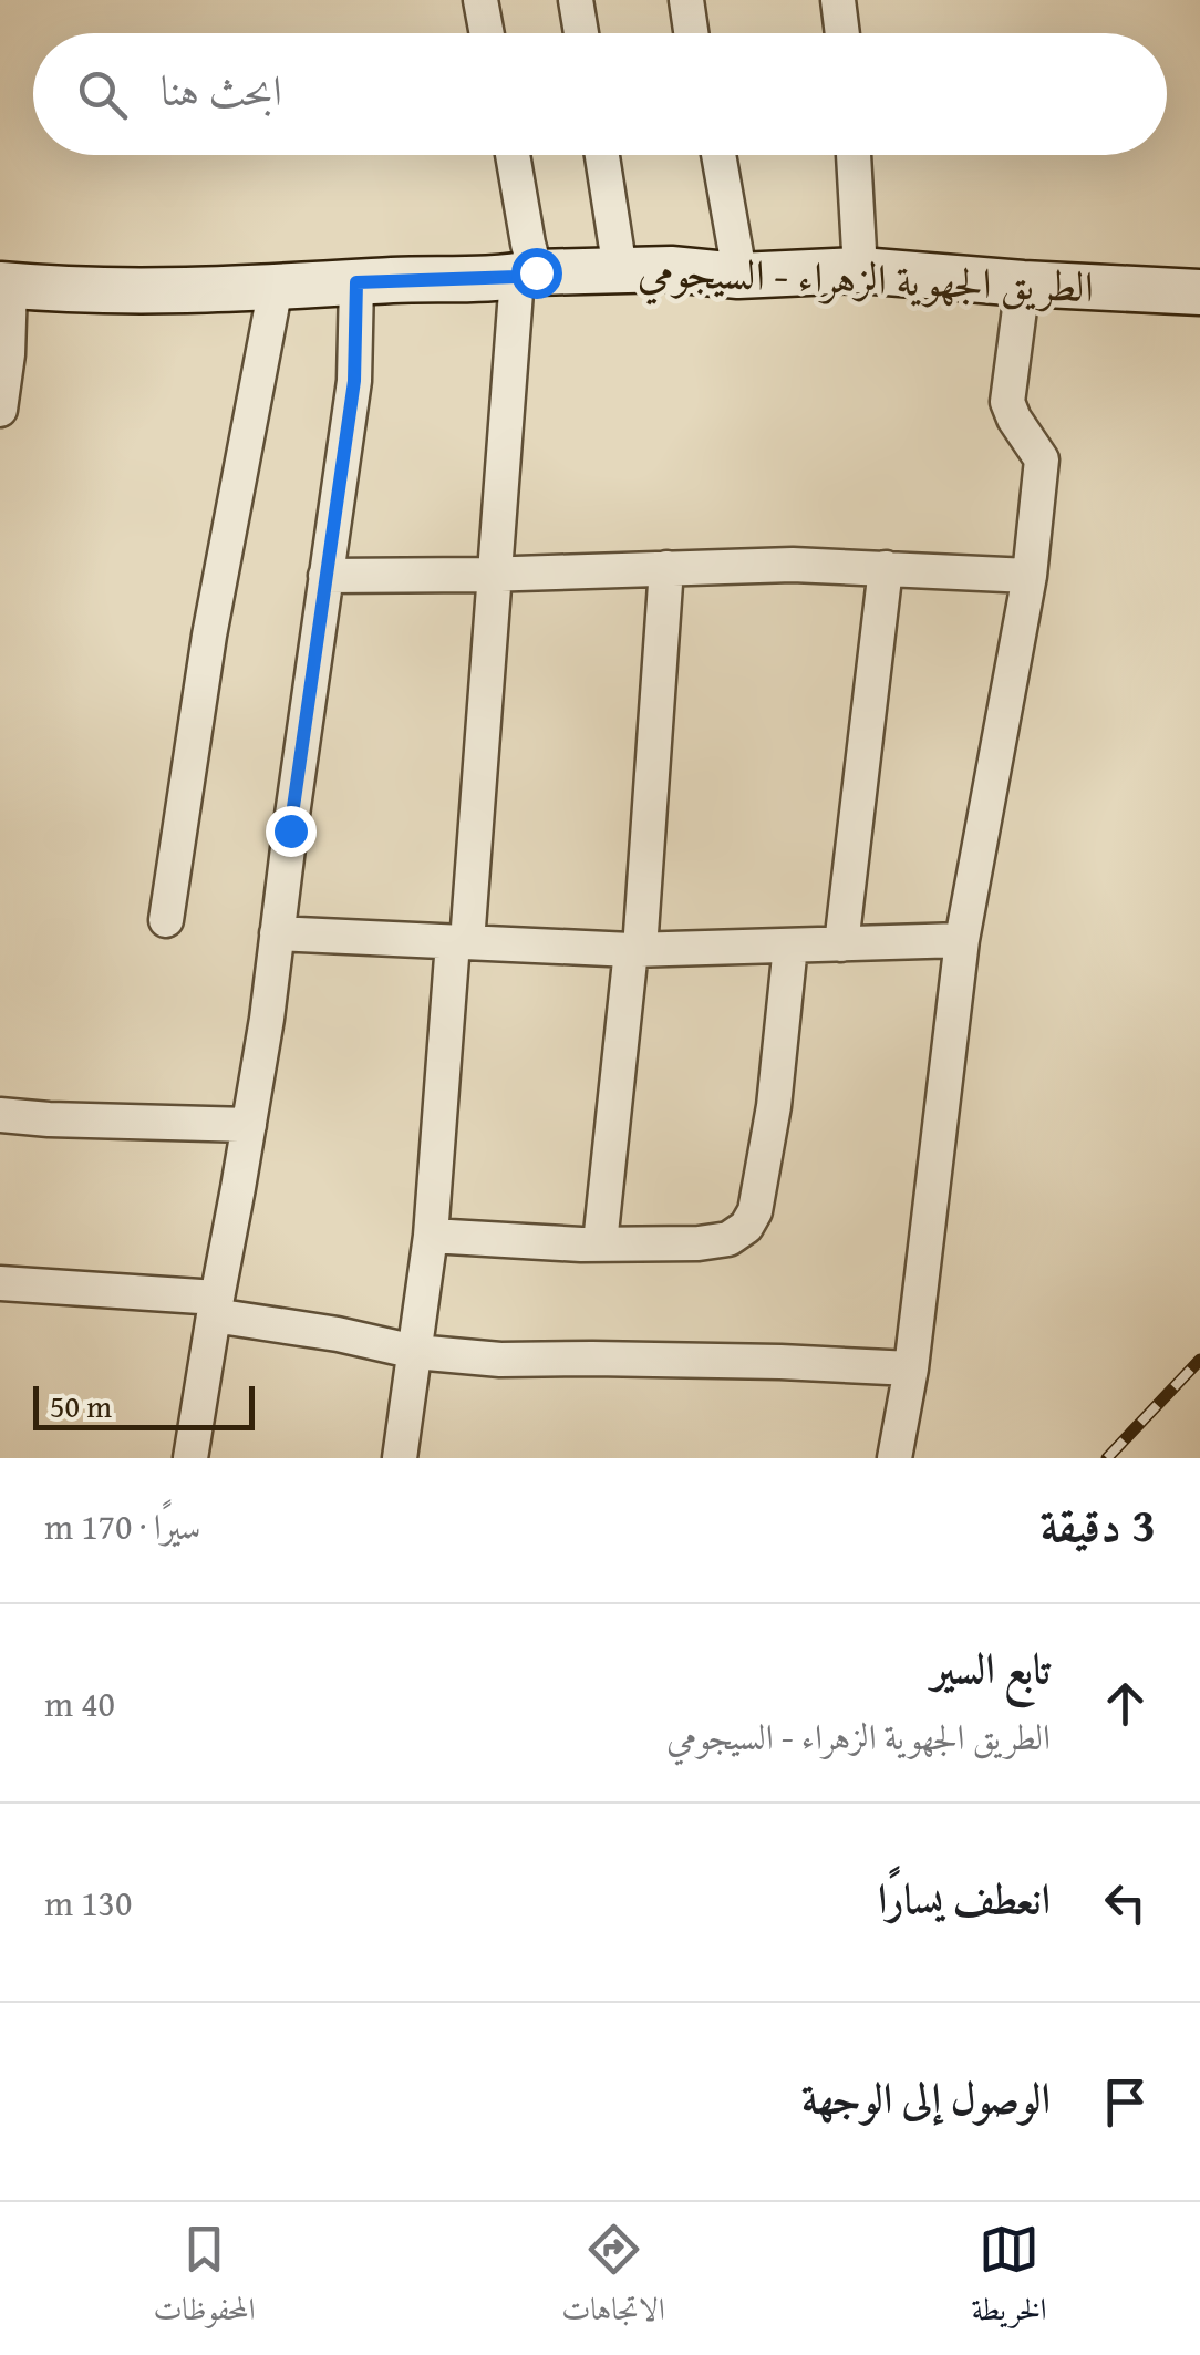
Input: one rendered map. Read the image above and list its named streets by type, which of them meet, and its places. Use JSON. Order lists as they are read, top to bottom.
{
  "streets": {
    "main road": ["الطريق الجهوية الزهراء - السيجومي"]
  },
  "scale_bar": "50 m",
  "page": {
    "search": "ابحث هنا",
    "scale": "50 m",
    "heading": ["3 دقيقة", "سيرًا · 170 m"],
    "list": [
      ["تابع السير", "الطريق الجهوية الزهراء - السيجومي", "40 m"],
      ["انعطف يسارًا", "130 m"],
      "الوصول إلى الوجهة"
    ],
    "nav": ["الخريطة", "الاتجاهات", "المحفوظات"]
  }
}
